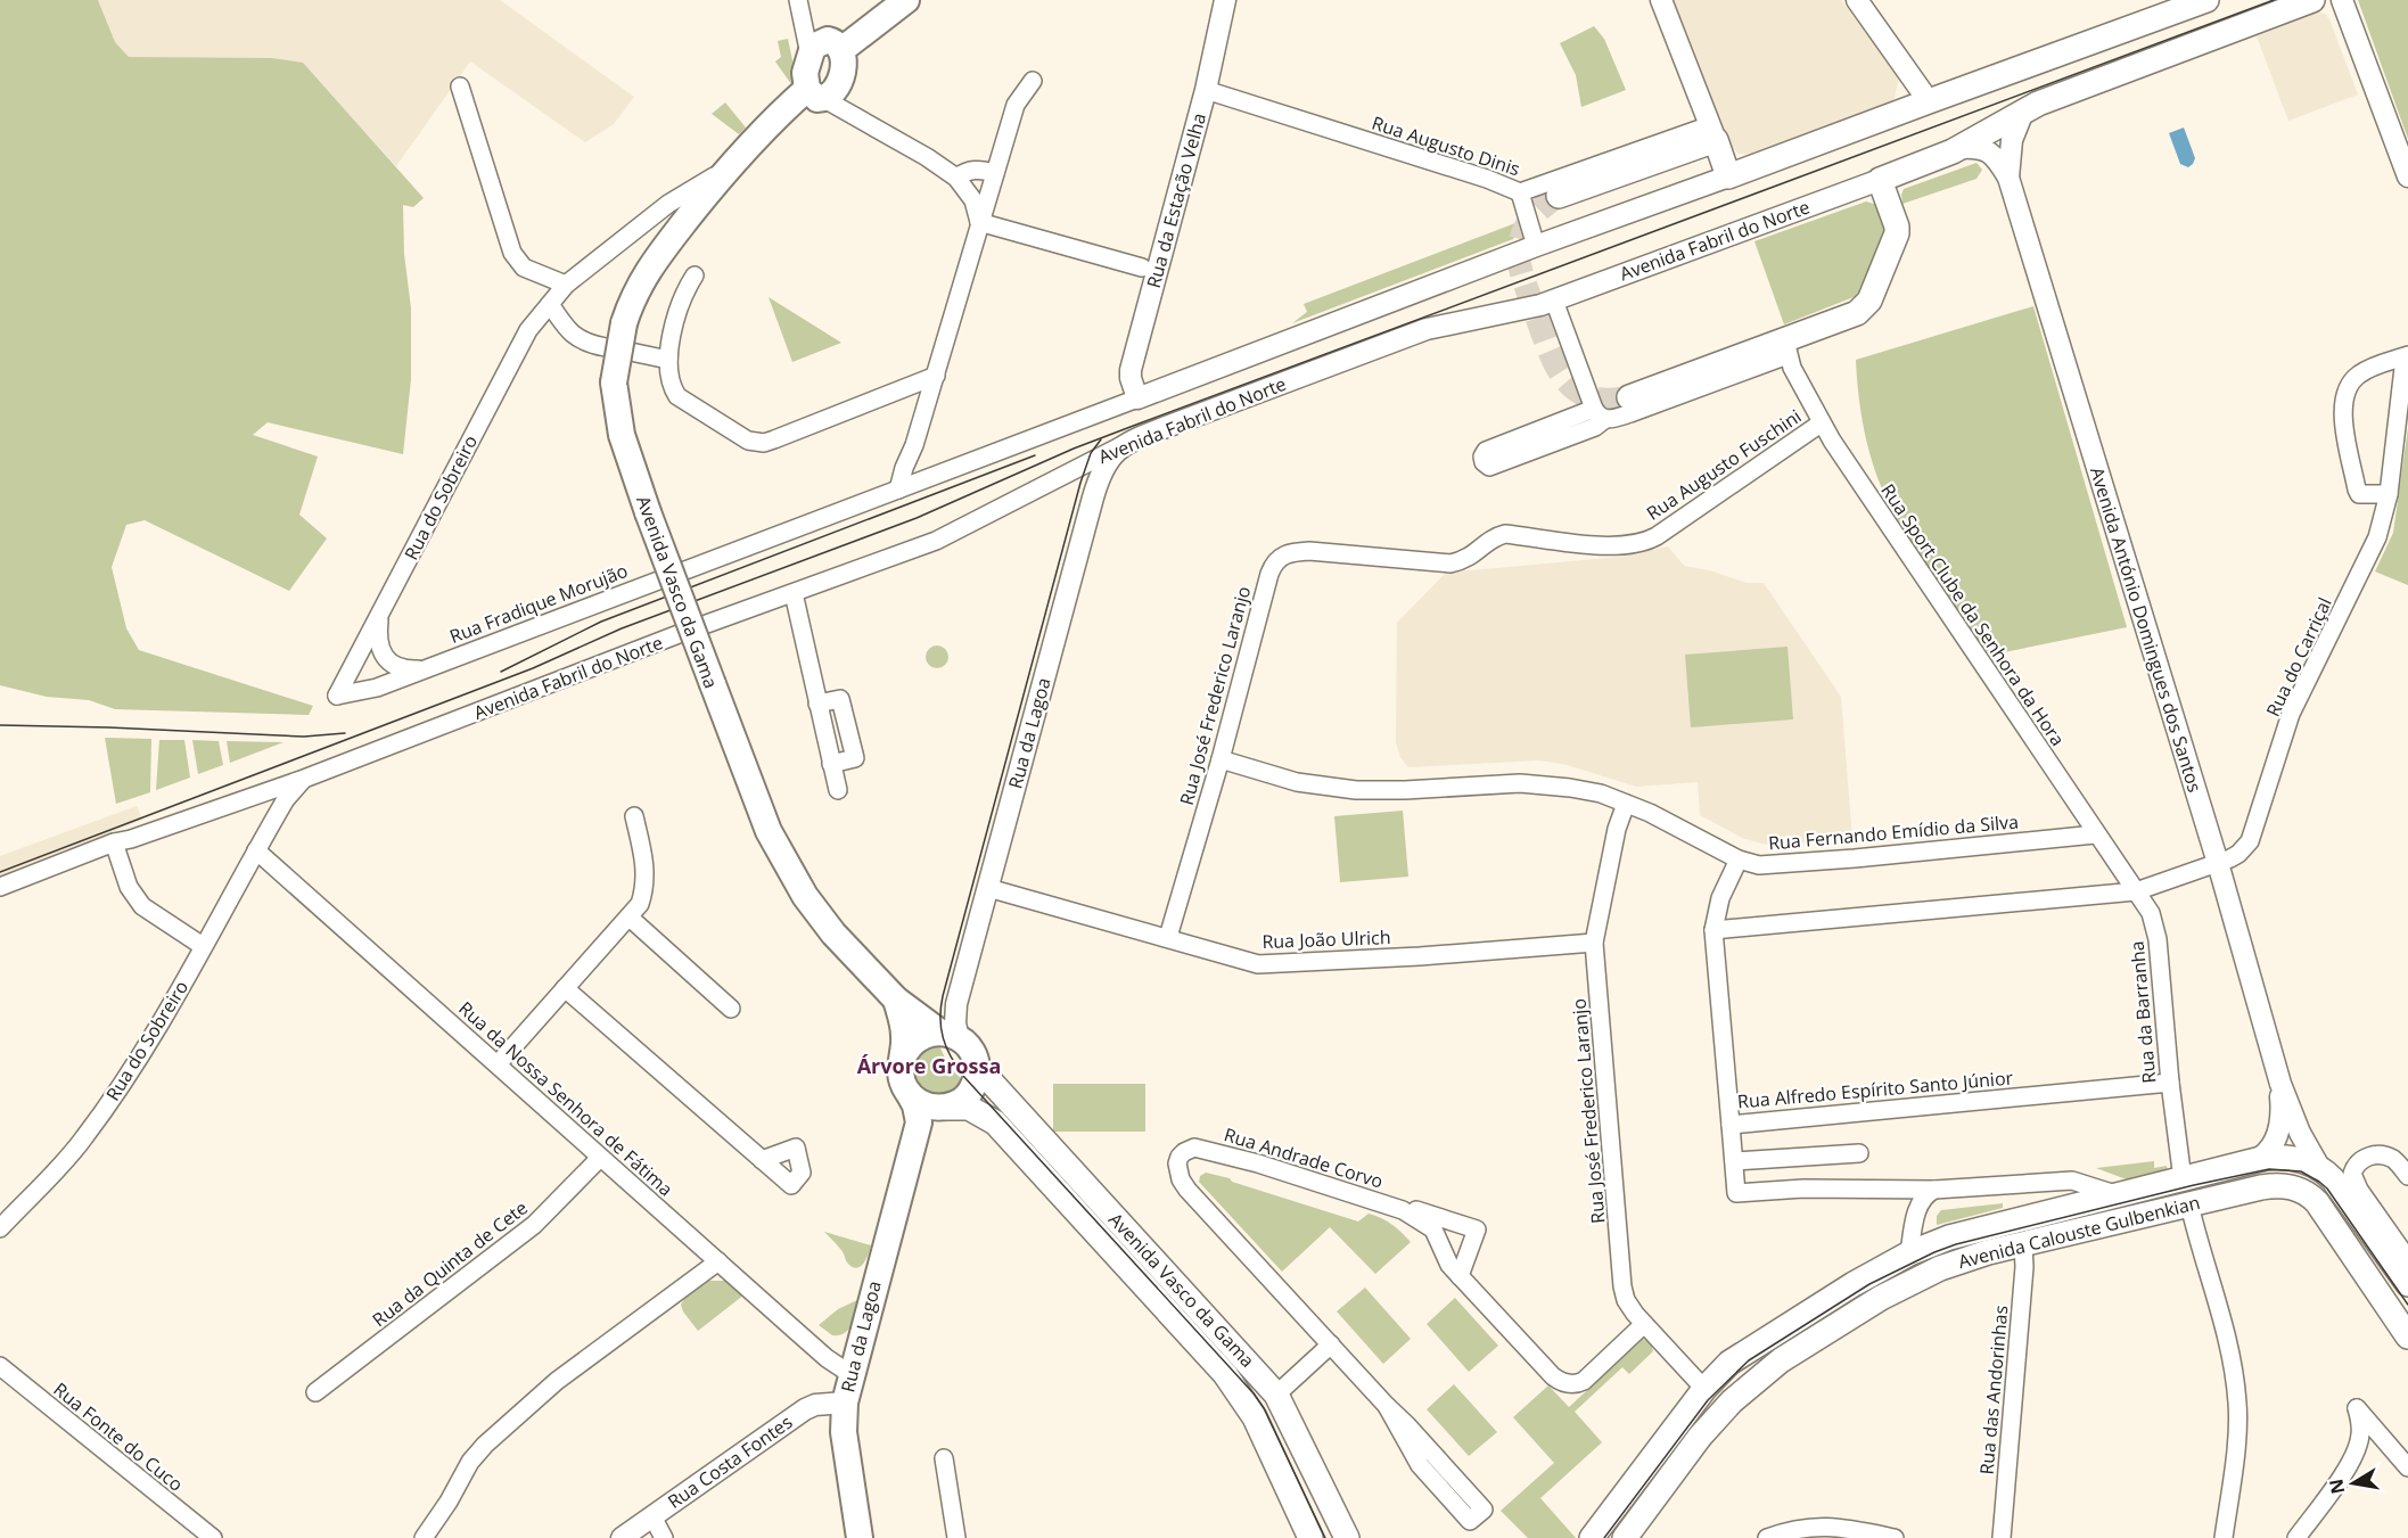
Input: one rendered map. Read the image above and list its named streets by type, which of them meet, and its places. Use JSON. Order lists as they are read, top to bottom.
{
  "streets": {
    "main road": [
      "Avenida Fabril do Norte",
      "Avenida Vasco da Gama",
      "Rua da Lagoa",
      "Avenida Calouste Gulbenkian"
    ],
    "street": [
      "Rua Augusto Dinis",
      "Rua da Estação Velha",
      "Rua Augusto Fuschini",
      "Rua do Sobreiro",
      "Rua Fradique Morujão",
      "Rua Sport Clube da Senhora da Hora",
      "Avenida António Domingues dos Santos",
      "Rua do Carriçal",
      "Rua José Frederico Laranjo",
      "Rua Fernando Emídio da Silva",
      "Rua João Ulrich",
      "Rua da Barranha",
      "Rua Alfredo Espírito Santo Júnior",
      "Rua da Nossa Senhora de Fátima",
      "Rua Andrade Corvo",
      "Rua da Quinta de Cete",
      "Rua das Andorinhas",
      "Rua Fonte do Cuco",
      "Rua Costa Fontes"
    ]
  },
  "crossings": [
    ["Rua Augusto Dinis", "Rua da Estação Velha"],
    ["Rua da Estação Velha", "Avenida Fabril do Norte"],
    ["Avenida Fabril do Norte", "Rua do Sobreiro"],
    ["Avenida Fabril do Norte", "Rua Fradique Morujão"],
    ["Avenida Fabril do Norte", "Rua da Lagoa"],
    ["Rua Augusto Fuschini", "Rua Sport Clube da Senhora da Hora"],
    ["Rua Augusto Fuschini", "Rua José Frederico Laranjo"],
    ["Rua do Sobreiro", "Avenida Vasco da Gama"],
    ["Rua do Sobreiro", "Rua Fradique Morujão"],
    ["Rua do Sobreiro", "Rua da Nossa Senhora de Fátima"],
    ["Avenida Vasco da Gama", "Rua da Lagoa"],
    ["Rua Sport Clube da Senhora da Hora", "Rua Fernando Emídio da Silva"],
    ["Rua Sport Clube da Senhora da Hora", "Rua da Barranha"],
    ["Avenida António Domingues dos Santos", "Rua do Carriçal"],
    ["Avenida António Domingues dos Santos", "Avenida Calouste Gulbenkian"],
    ["Rua José Frederico Laranjo", "Rua Fernando Emídio da Silva"],
    ["Rua José Frederico Laranjo", "Rua João Ulrich"],
    ["Rua José Frederico Laranjo", "Rua Andrade Corvo"],
    ["Rua José Frederico Laranjo", "Avenida Calouste Gulbenkian"],
    ["Rua da Lagoa", "Rua João Ulrich"],
    ["Rua da Lagoa", "Rua da Nossa Senhora de Fátima"],
    ["Rua da Lagoa", "Rua Costa Fontes"],
    ["Rua Fernando Emídio da Silva", "Rua Alfredo Espírito Santo Júnior"],
    ["Rua da Barranha", "Rua Alfredo Espírito Santo Júnior"],
    ["Rua da Barranha", "Avenida Calouste Gulbenkian"],
    ["Rua da Nossa Senhora de Fátima", "Rua da Quinta de Cete"],
    ["Avenida Calouste Gulbenkian", "Rua das Andorinhas"]
  ],
  "districts": ["Árvore Grossa"],
  "north": "left"
}
